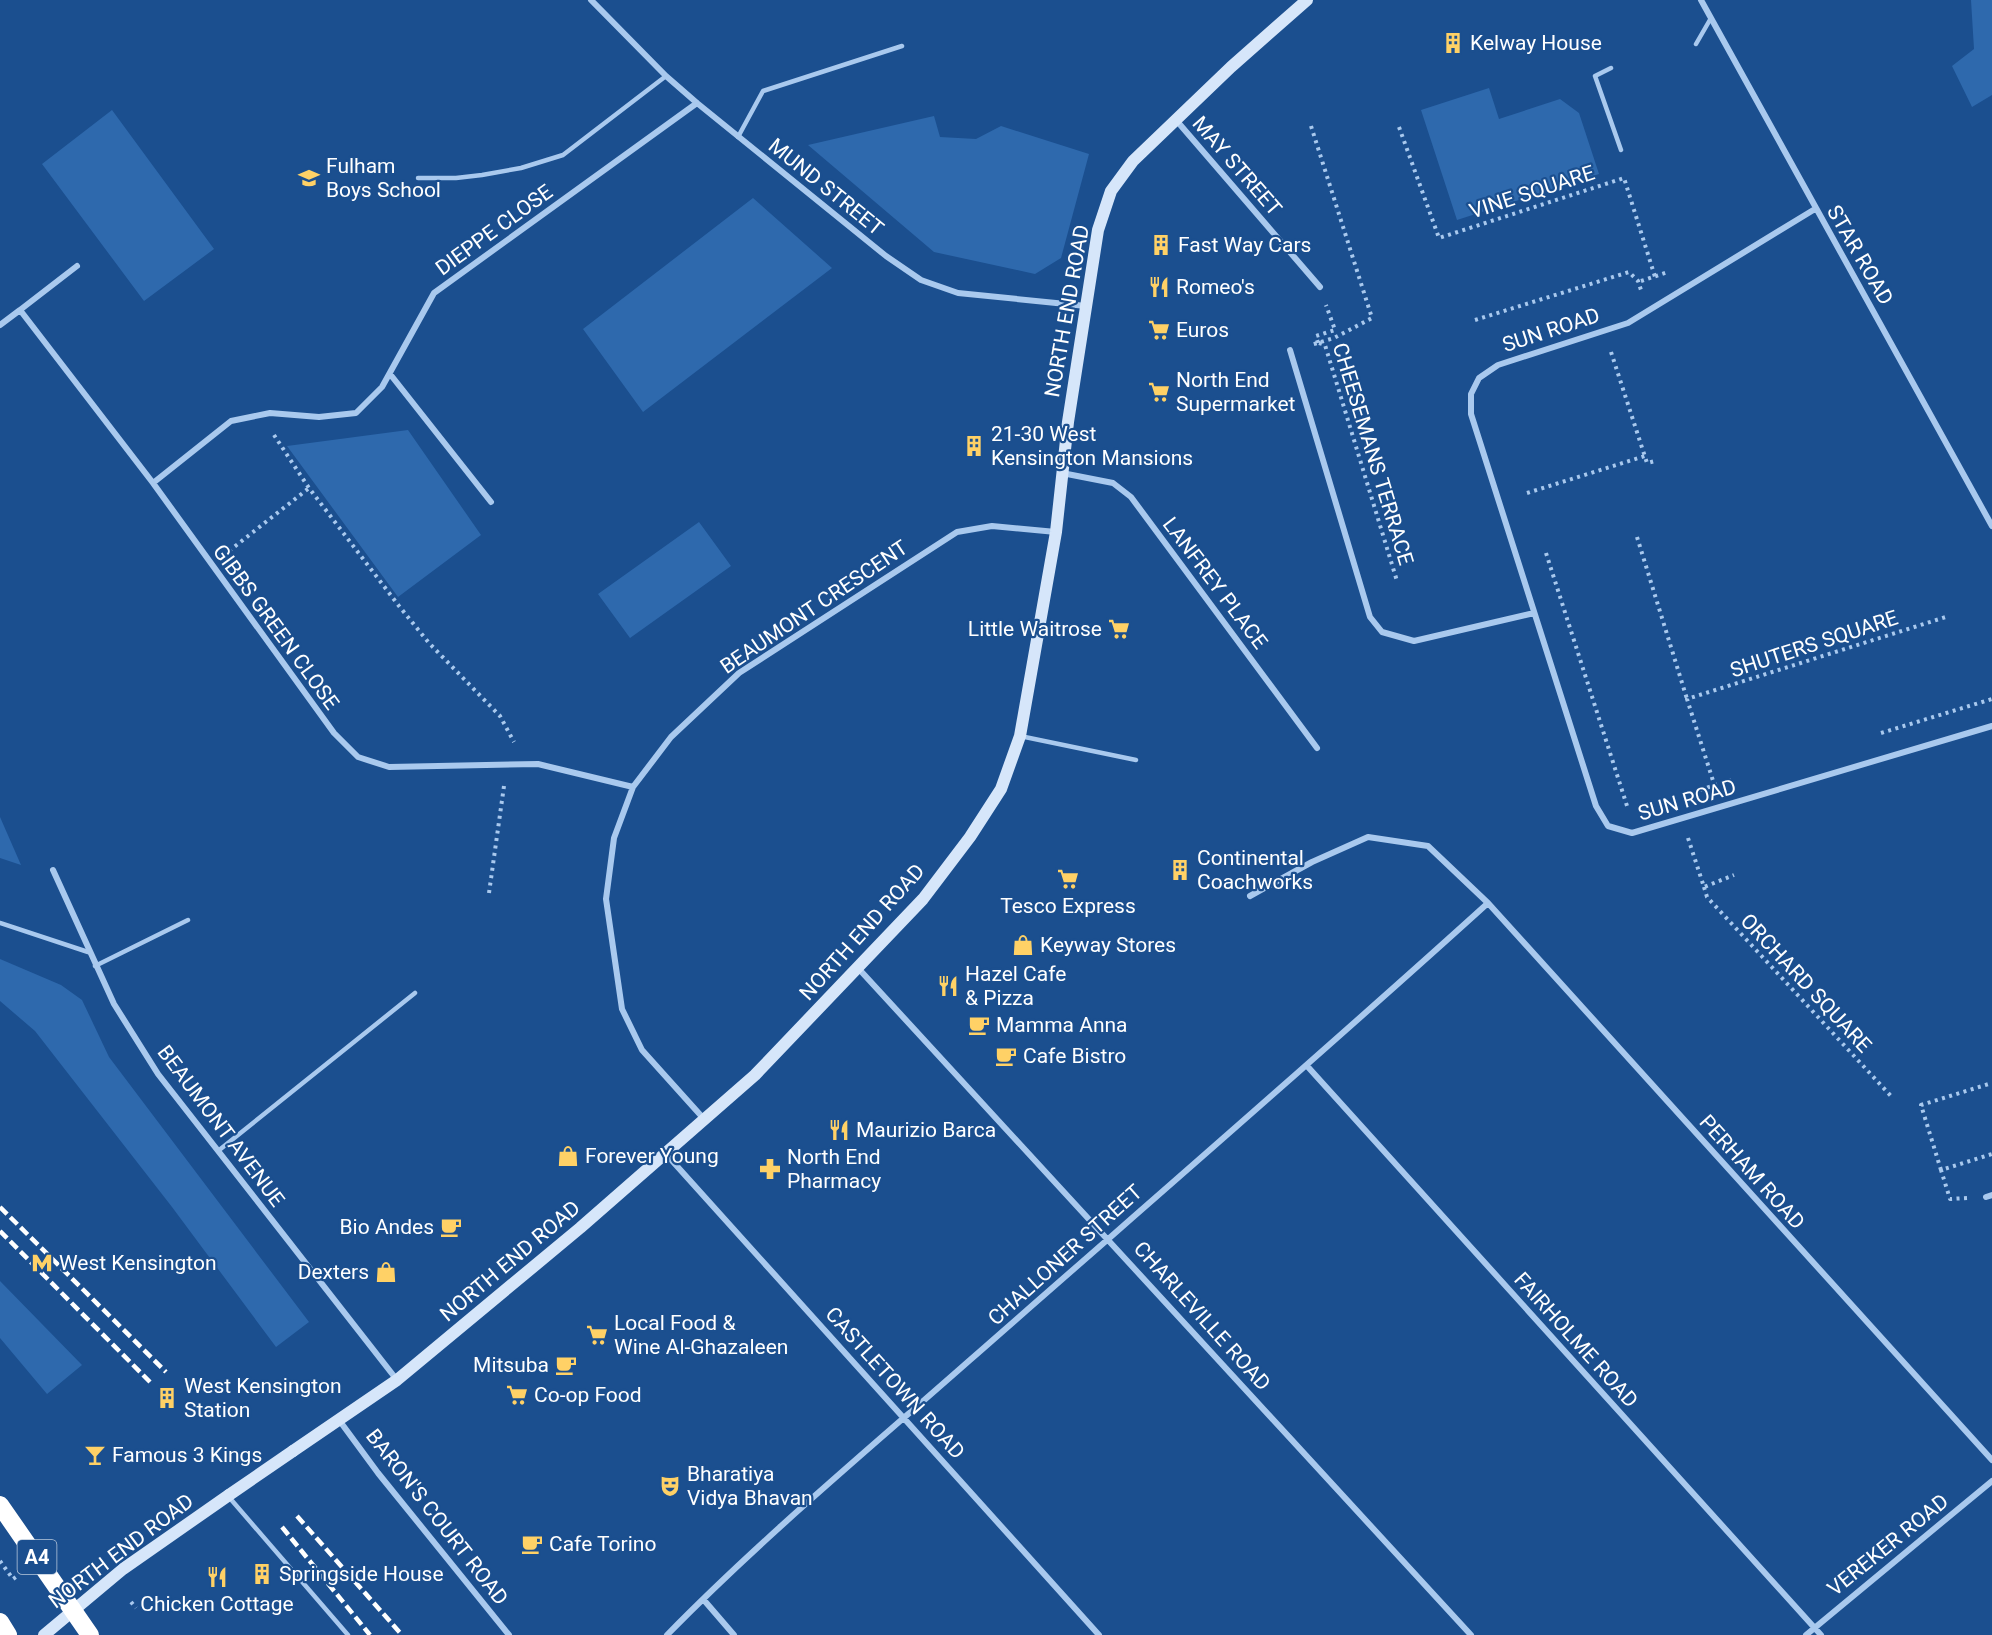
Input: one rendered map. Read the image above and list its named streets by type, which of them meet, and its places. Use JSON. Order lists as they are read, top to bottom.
{
  "streets": {
    "highway": ["A4"],
    "main road": ["NORTH END ROAD"],
    "street": [
      "MAY STREET",
      "MUND STREET",
      "DIEPPE CLOSE",
      "STAR ROAD",
      "SUN ROAD",
      "LANFREY PLACE",
      "BEAUMONT CRESCENT",
      "GIBBS GREEN CLOSE",
      "BEAUMONT AVENUE",
      "PERHAM ROAD",
      "CHALLONER STREET",
      "CHARLEVILLE ROAD",
      "FAIRHOLME ROAD",
      "CASTLETOWN ROAD",
      "BARON'S COURT ROAD",
      "VEREKER ROAD"
    ],
    "path": [
      "VINE SQUARE",
      "CHEESEMANS TERRACE",
      "SHUTERS SQUARE",
      "ORCHARD SQUARE"
    ]
  },
  "crossings": [
    ["MAY STREET", "NORTH END ROAD"],
    ["MUND STREET", "DIEPPE CLOSE"],
    ["MUND STREET", "NORTH END ROAD"],
    ["VINE SQUARE", "SUN ROAD"],
    ["DIEPPE CLOSE", "GIBBS GREEN CLOSE"],
    ["STAR ROAD", "SUN ROAD"],
    ["NORTH END ROAD", "LANFREY PLACE"],
    ["NORTH END ROAD", "BEAUMONT CRESCENT"],
    ["NORTH END ROAD", "BEAUMONT AVENUE"],
    ["NORTH END ROAD", "CHARLEVILLE ROAD"],
    ["NORTH END ROAD", "CASTLETOWN ROAD"],
    ["NORTH END ROAD", "BARON'S COURT ROAD"],
    ["NORTH END ROAD", "A4"],
    ["SUN ROAD", "ORCHARD SQUARE"],
    ["BEAUMONT CRESCENT", "GIBBS GREEN CLOSE"],
    ["PERHAM ROAD", "CHALLONER STREET"],
    ["CHALLONER STREET", "CHARLEVILLE ROAD"],
    ["CHALLONER STREET", "FAIRHOLME ROAD"],
    ["CHALLONER STREET", "CASTLETOWN ROAD"],
    ["FAIRHOLME ROAD", "VEREKER ROAD"]
  ],
  "places": {
    "building": [
      "Kelway House",
      "Fast Way Cars",
      "21-30 West Kensington Mansions",
      "Continental Coachworks",
      "West Kensington Station",
      "Springside House"
    ],
    "school or university": ["Fulham Boys School"],
    "restaurant": [
      "Romeo's",
      "Hazel Cafe & Pizza",
      "Maurizio Barca",
      "Chicken Cottage"
    ],
    "supermarket": [
      "Euros",
      "North End Supermarket",
      "Little Waitrose",
      "Tesco Express",
      "Local Food & Wine Al-Ghazaleen",
      "Co-op Food"
    ],
    "shop": ["Keyway Stores", "Forever Young", "Dexters"],
    "cafe": [
      "Mamma Anna",
      "Cafe Bistro",
      "Bio Andes",
      "Mitsuba",
      "Cafe Torino"
    ],
    "pharmacy": ["North End Pharmacy"],
    "metro station": ["West Kensington"],
    "bar": ["Famous 3 Kings"],
    "theatre": ["Bharatiya Vidya Bhavan"]
  }
}
